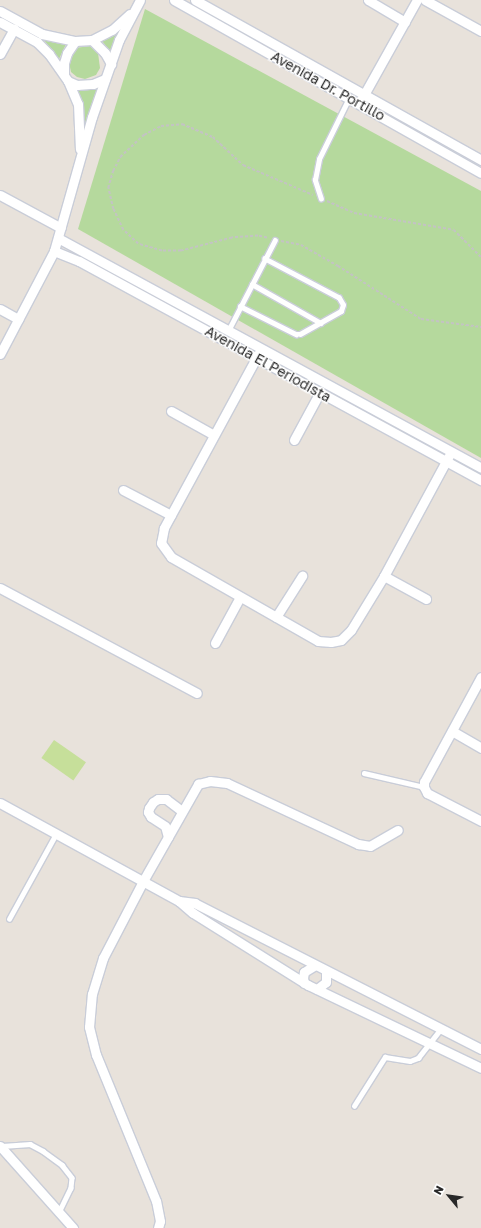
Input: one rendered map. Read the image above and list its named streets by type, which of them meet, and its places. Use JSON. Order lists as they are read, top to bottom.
{
  "streets": {
    "street": ["Avenida Dr. Portillo", "Avenida El Periodista"]
  },
  "north": "top left"
}
